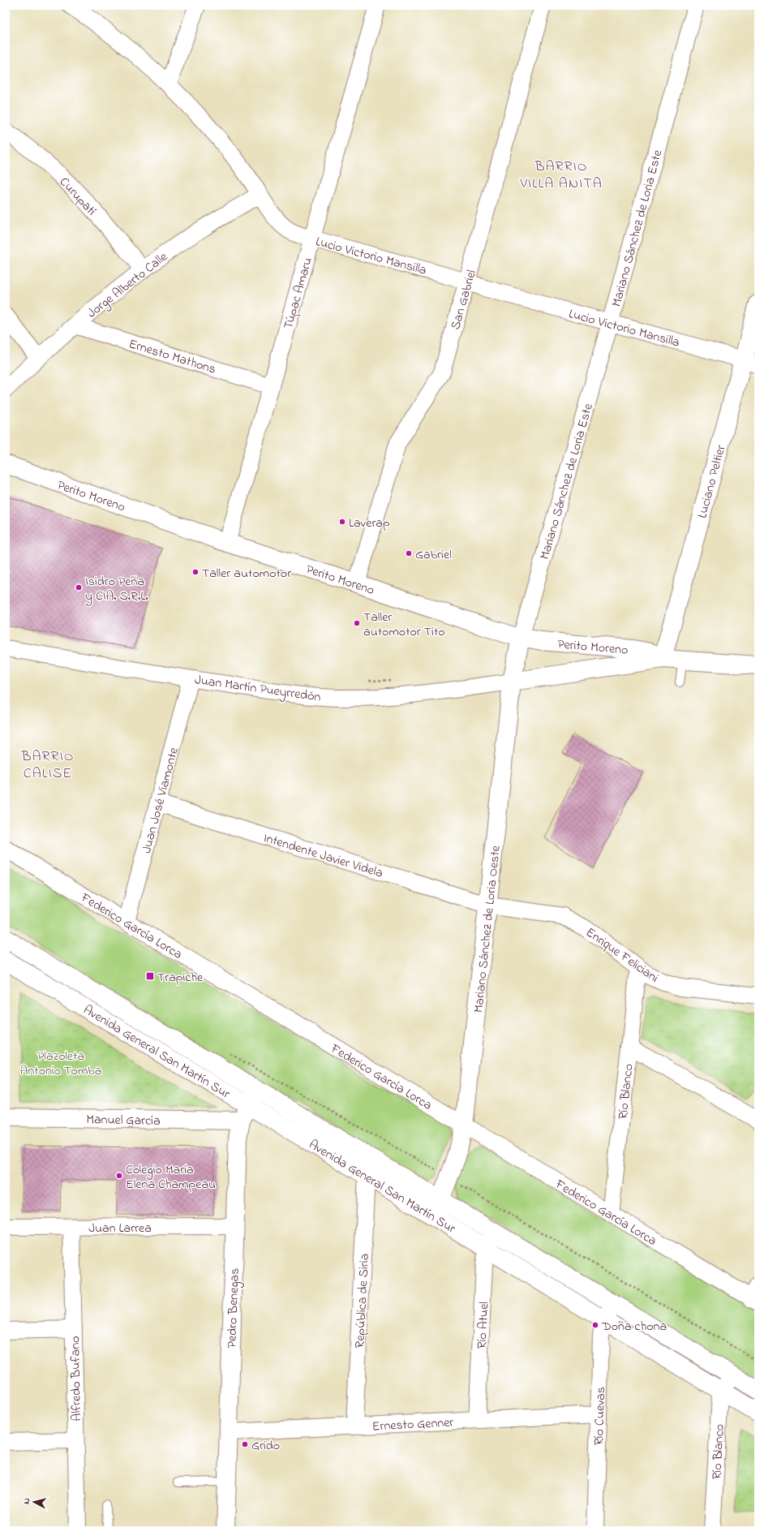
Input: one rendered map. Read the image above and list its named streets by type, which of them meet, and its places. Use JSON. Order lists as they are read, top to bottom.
{
  "streets": {
    "main road": [
      "Luciano Peltier",
      "Perito Moreno",
      "Mariano Sánchez de Loria Oeste",
      "Avenida General San Martín Sur",
      "Manuel García",
      "Pedro Benegas"
    ],
    "street": [
      "Curupatí",
      "Mariano Sánchez de Loria Este",
      "Lucio Victorio Mansilla",
      "Jorge Alberto Calle",
      "Túpac Amaru",
      "San Gabriel",
      "Ernesto Mathons",
      "Juan Martín Pueyrredón",
      "Juan José Viamonte",
      "Intendente Javier Videla",
      "Federico García Lorca",
      "Enrique Feliciani",
      "Río Blanco",
      "Juan Larrea",
      "República de Siria",
      "Río Atuel",
      "Alfredo Bufano",
      "Río Cuevas",
      "Ernesto Genner"
    ]
  },
  "crossings": [
    ["Curupatí", "Jorge Alberto Calle"],
    ["Mariano Sánchez de Loria Este", "Lucio Victorio Mansilla"],
    ["Mariano Sánchez de Loria Este", "Perito Moreno"],
    ["Mariano Sánchez de Loria Este", "Mariano Sánchez de Loria Oeste"],
    ["Lucio Victorio Mansilla", "Jorge Alberto Calle"],
    ["Lucio Victorio Mansilla", "Túpac Amaru"],
    ["Lucio Victorio Mansilla", "San Gabriel"],
    ["Lucio Victorio Mansilla", "Luciano Peltier"],
    ["Jorge Alberto Calle", "Ernesto Mathons"],
    ["Túpac Amaru", "Ernesto Mathons"],
    ["Túpac Amaru", "Perito Moreno"],
    ["San Gabriel", "Perito Moreno"],
    ["Luciano Peltier", "Perito Moreno"],
    ["Perito Moreno", "Juan Martín Pueyrredón"],
    ["Perito Moreno", "Mariano Sánchez de Loria Oeste"],
    ["Juan Martín Pueyrredón", "Juan José Viamonte"],
    ["Juan Martín Pueyrredón", "Mariano Sánchez de Loria Oeste"],
    ["Juan José Viamonte", "Intendente Javier Videla"],
    ["Juan José Viamonte", "Federico García Lorca"],
    ["Intendente Javier Videla", "Mariano Sánchez de Loria Oeste"],
    ["Intendente Javier Videla", "Enrique Feliciani"],
    ["Federico García Lorca", "Mariano Sánchez de Loria Oeste"],
    ["Federico García Lorca", "Río Blanco"],
    ["Mariano Sánchez de Loria Oeste", "Enrique Feliciani"],
    ["Mariano Sánchez de Loria Oeste", "Avenida General San Martín Sur"],
    ["Enrique Feliciani", "Río Blanco"],
    ["Avenida General San Martín Sur", "Río Blanco"],
    ["Avenida General San Martín Sur", "Manuel García"],
    ["Avenida General San Martín Sur", "República de Siria"],
    ["Avenida General San Martín Sur", "Pedro Benegas"],
    ["Avenida General San Martín Sur", "Río Atuel"],
    ["Avenida General San Martín Sur", "Río Cuevas"],
    ["Manuel García", "Pedro Benegas"],
    ["Juan Larrea", "Pedro Benegas"],
    ["Juan Larrea", "Alfredo Bufano"],
    ["República de Siria", "Ernesto Genner"],
    ["Pedro Benegas", "Ernesto Genner"],
    ["Río Atuel", "Ernesto Genner"],
    ["Río Cuevas", "Ernesto Genner"]
  ],
  "districts": ["BARRIO VILLA ANITA", "BARRIO CALISE"],
  "parks": ["Plazoleta Antonio Tomba"],
  "places": {
    "other": [
      "Laverap",
      "Gabriel",
      "Taller automotor",
      "Isidro Peña y CIA. S.R.L.",
      "Taller automotor Tito",
      "Colegio María Elena Champeau",
      "Doña chona",
      "Grido"
    ],
    "transit": ["Trapiche"]
  },
  "north": "left"
}
